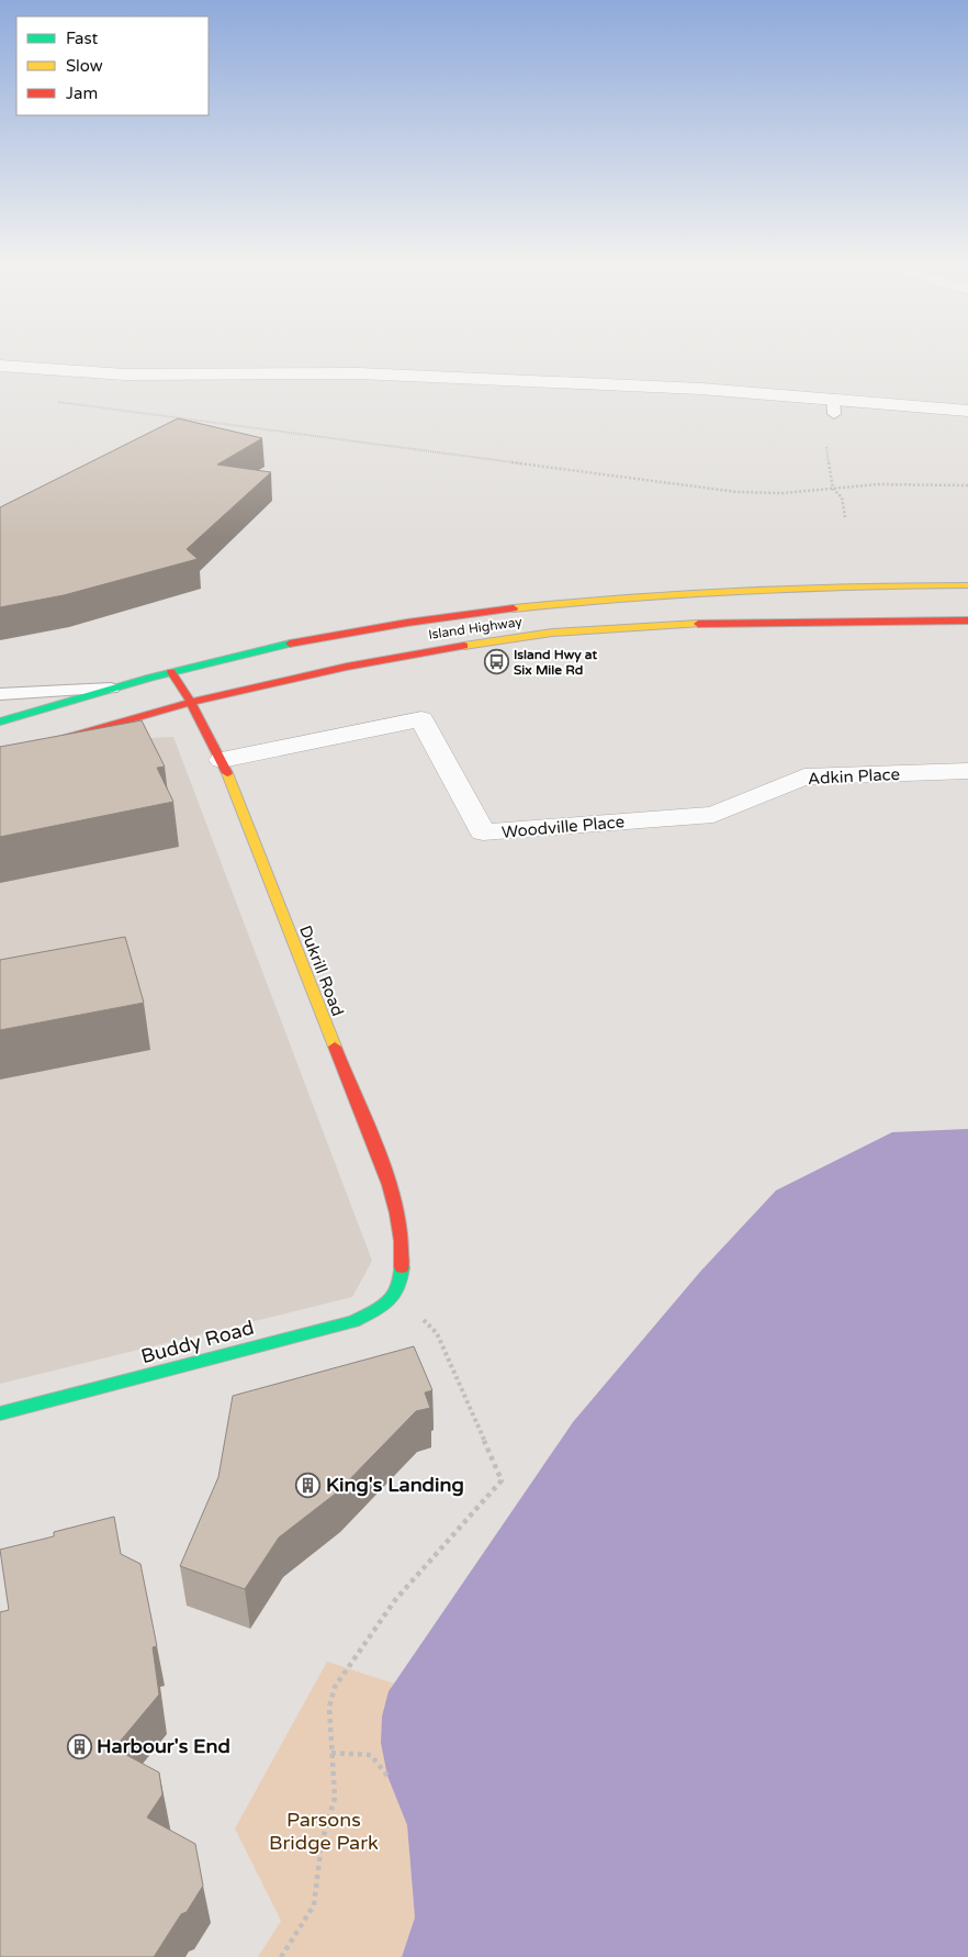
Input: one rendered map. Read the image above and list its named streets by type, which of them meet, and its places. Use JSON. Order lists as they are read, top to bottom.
{
  "streets": {
    "main road": ["Island Highway", "Dukrill Road", "Buddy Road"],
    "street": ["Adkin Place", "Woodville Place"]
  },
  "crossings": [
    ["Island Highway", "Dukrill Road"],
    ["Adkin Place", "Woodville Place"],
    ["Woodville Place", "Dukrill Road"],
    ["Dukrill Road", "Buddy Road"]
  ],
  "parks": ["Parsons Bridge Park"],
  "places": {
    "bus stop": ["Island Hwy at Six Mile Rd"],
    "building": ["King's Landing", "Harbour's End"]
  },
  "legend": ["Fast", "Slow", "Jam"]
}
